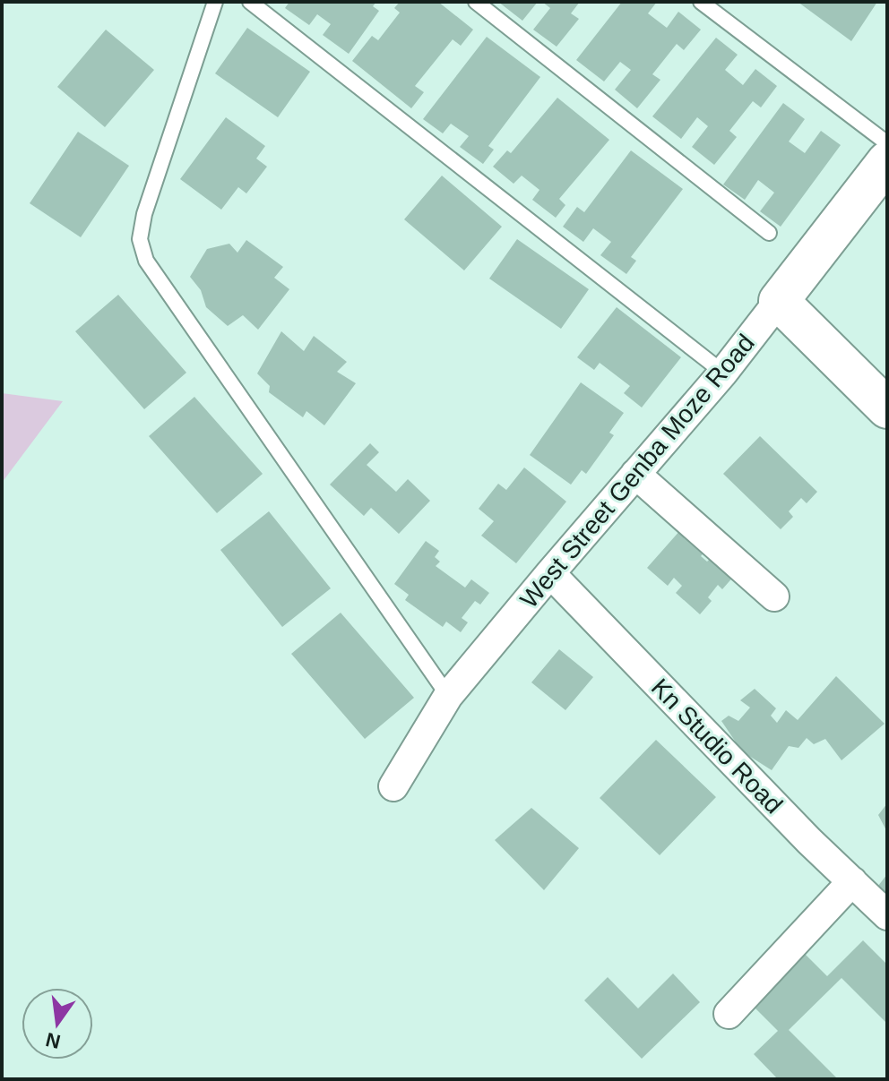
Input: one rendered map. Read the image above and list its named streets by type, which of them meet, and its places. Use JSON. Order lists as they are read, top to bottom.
{
  "streets": {
    "street": ["West Street Genba Moze Road", "Kn Studio Road"]
  },
  "crossings": [
    ["West Street Genba Moze Road", "Kn Studio Road"]
  ],
  "north": "bottom"
}
